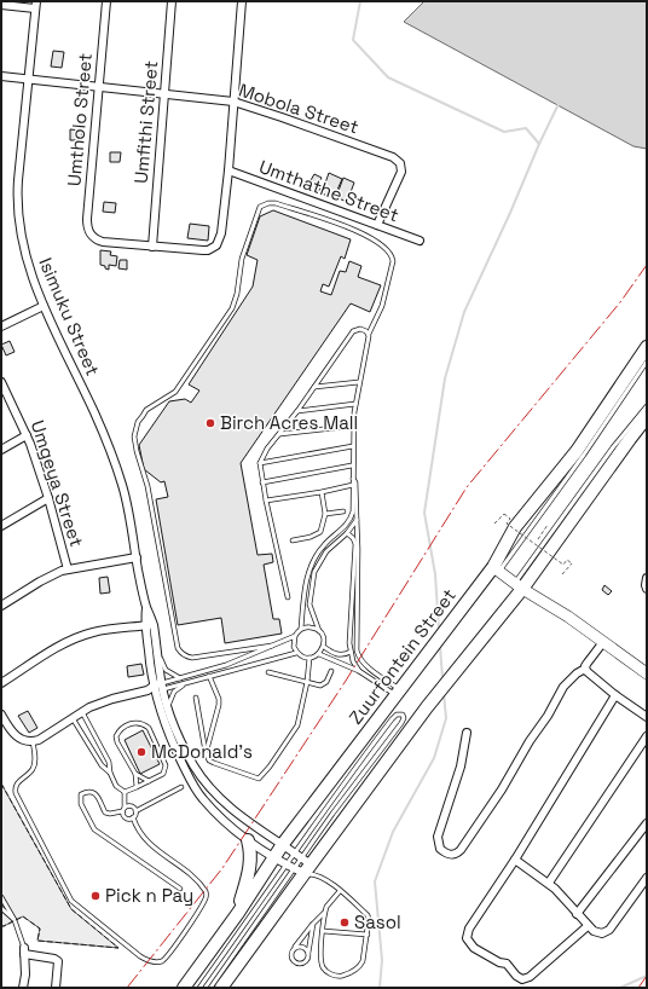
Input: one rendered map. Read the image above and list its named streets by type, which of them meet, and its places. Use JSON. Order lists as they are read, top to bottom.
{
  "streets": {
    "main road": ["Zuurfontein Street"],
    "street": [
      "Mobola Street",
      "Umtholo Street",
      "Umfithi Street",
      "Umthathe Street",
      "Isimuku Street",
      "Umgeya Street"
    ]
  },
  "crossings": [
    ["Mobola Street", "Umtholo Street"],
    ["Mobola Street", "Umfithi Street"],
    ["Mobola Street", "Umthathe Street"],
    ["Mobola Street", "Isimuku Street"],
    ["Umtholo Street", "Umfithi Street"],
    ["Isimuku Street", "Zuurfontein Street"]
  ],
  "places": [
    "Birch Acres Mall",
    "McDonald's",
    "Pick n Pay",
    "Sasol"
  ]
}
